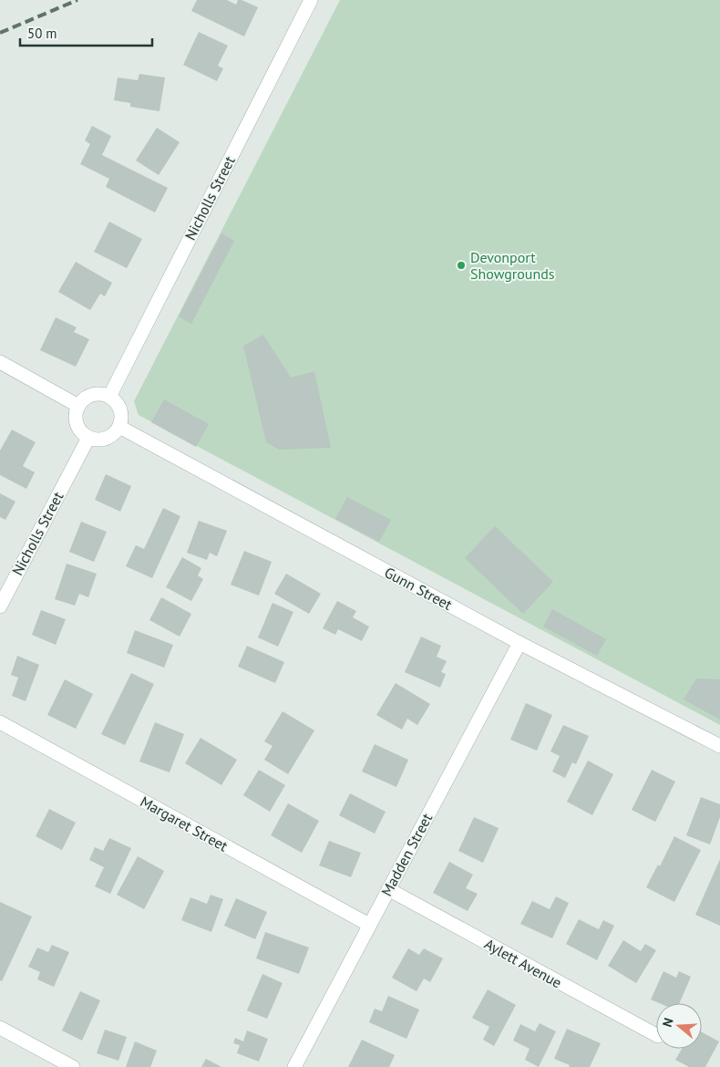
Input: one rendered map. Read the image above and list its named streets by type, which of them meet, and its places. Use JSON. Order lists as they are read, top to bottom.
{
  "streets": {
    "street": [
      "Nicholls Street",
      "Gunn Street",
      "Margaret Street",
      "Madden Street",
      "Aylett Avenue"
    ]
  },
  "crossings": [
    ["Nicholls Street", "Gunn Street"],
    ["Gunn Street", "Madden Street"],
    ["Margaret Street", "Madden Street"],
    ["Madden Street", "Aylett Avenue"]
  ],
  "places": ["Devonport Showgrounds"],
  "scale_bar": "50 m",
  "north": "left"
}
